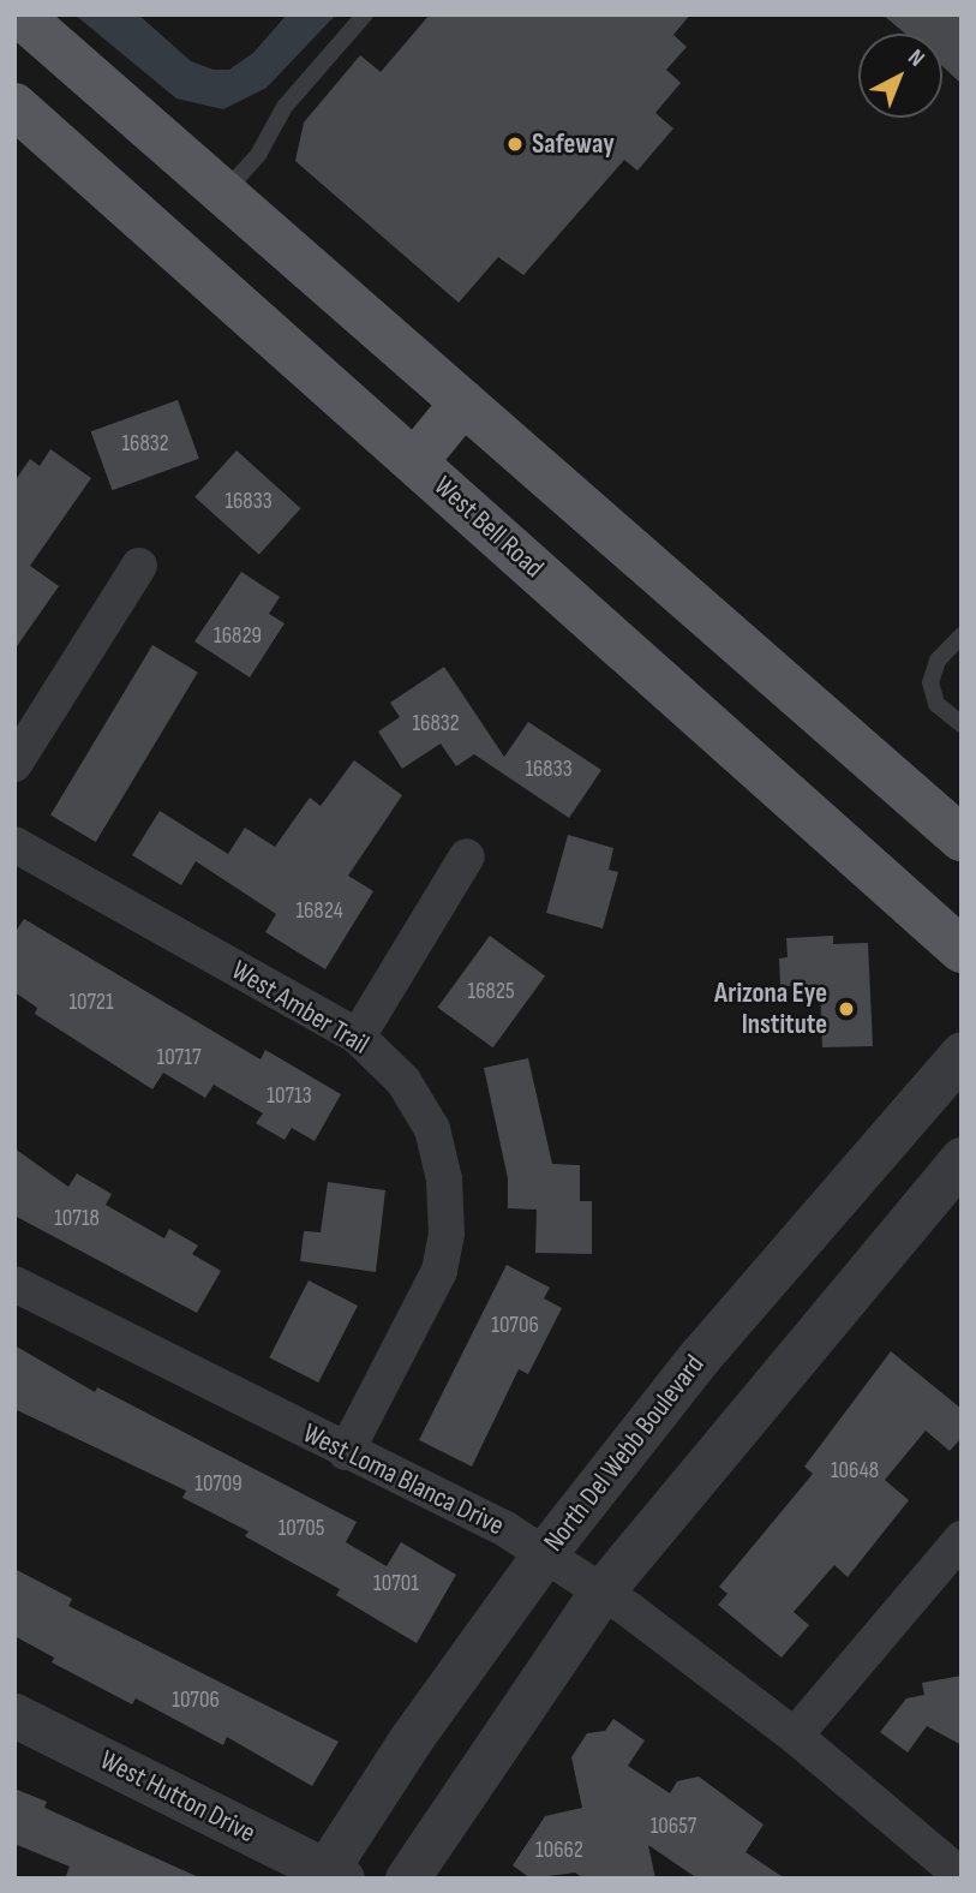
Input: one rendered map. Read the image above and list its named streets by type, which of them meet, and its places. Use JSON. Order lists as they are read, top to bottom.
{
  "streets": {
    "main road": ["West Bell Road"],
    "street": [
      "West Amber Trail",
      "North Del Webb Boulevard",
      "West Loma Blanca Drive",
      "West Hutton Drive"
    ]
  },
  "crossings": [
    ["West Amber Trail", "West Loma Blanca Drive"],
    ["North Del Webb Boulevard", "West Loma Blanca Drive"],
    ["North Del Webb Boulevard", "West Hutton Drive"]
  ],
  "places": ["Safeway", "Arizona Eye Institute"],
  "house_numbers": [
    "16832",
    "16833",
    "16829",
    "16832",
    "16833",
    "16824",
    "16825",
    "10721",
    "10717",
    "10713",
    "10718",
    "10706",
    "10648",
    "10709",
    "10705",
    "10701",
    "10706",
    "10657",
    "10662"
  ],
  "north": "top right"
}
